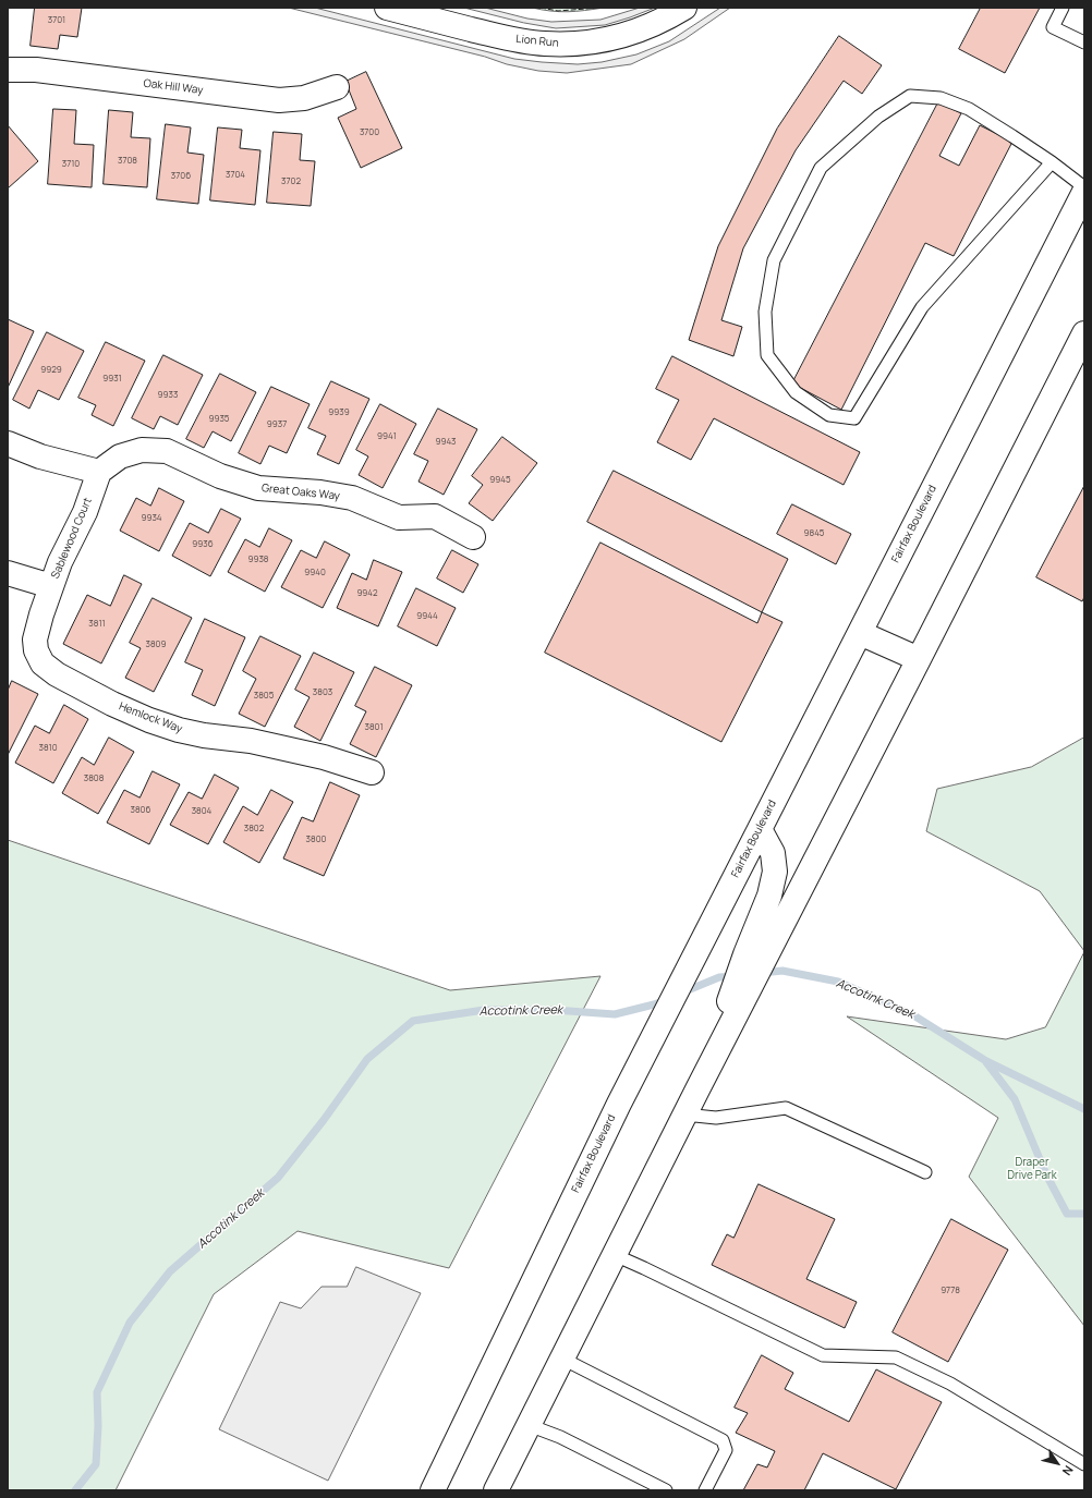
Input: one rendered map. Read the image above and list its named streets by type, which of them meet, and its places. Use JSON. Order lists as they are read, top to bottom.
{
  "streets": {
    "main road": [
      "Lion Run",
      "Oak Hill Way",
      "Great Oaks Way",
      "Fairfax Boulevard",
      "Sablewood Court",
      "Hemlock Way"
    ]
  },
  "crossings": [
    ["Great Oaks Way", "Sablewood Court"],
    ["Sablewood Court", "Hemlock Way"]
  ],
  "water": ["Accotink Creek"],
  "parks": ["Draper Drive Park"],
  "house_numbers": [
    "3701",
    "3700",
    "3708",
    "3710",
    "3704",
    "3706",
    "3702",
    "9929",
    "9931",
    "9933",
    "9939",
    "9935",
    "9937",
    "9941",
    "9943",
    "9945",
    "9934",
    "9845",
    "9936",
    "9938",
    "9940",
    "9942",
    "9944",
    "3811",
    "3809",
    "3803",
    "3805",
    "3801",
    "3810",
    "3808",
    "3806",
    "3804",
    "3802",
    "3800",
    "9778"
  ],
  "north": "bottom right"
}
